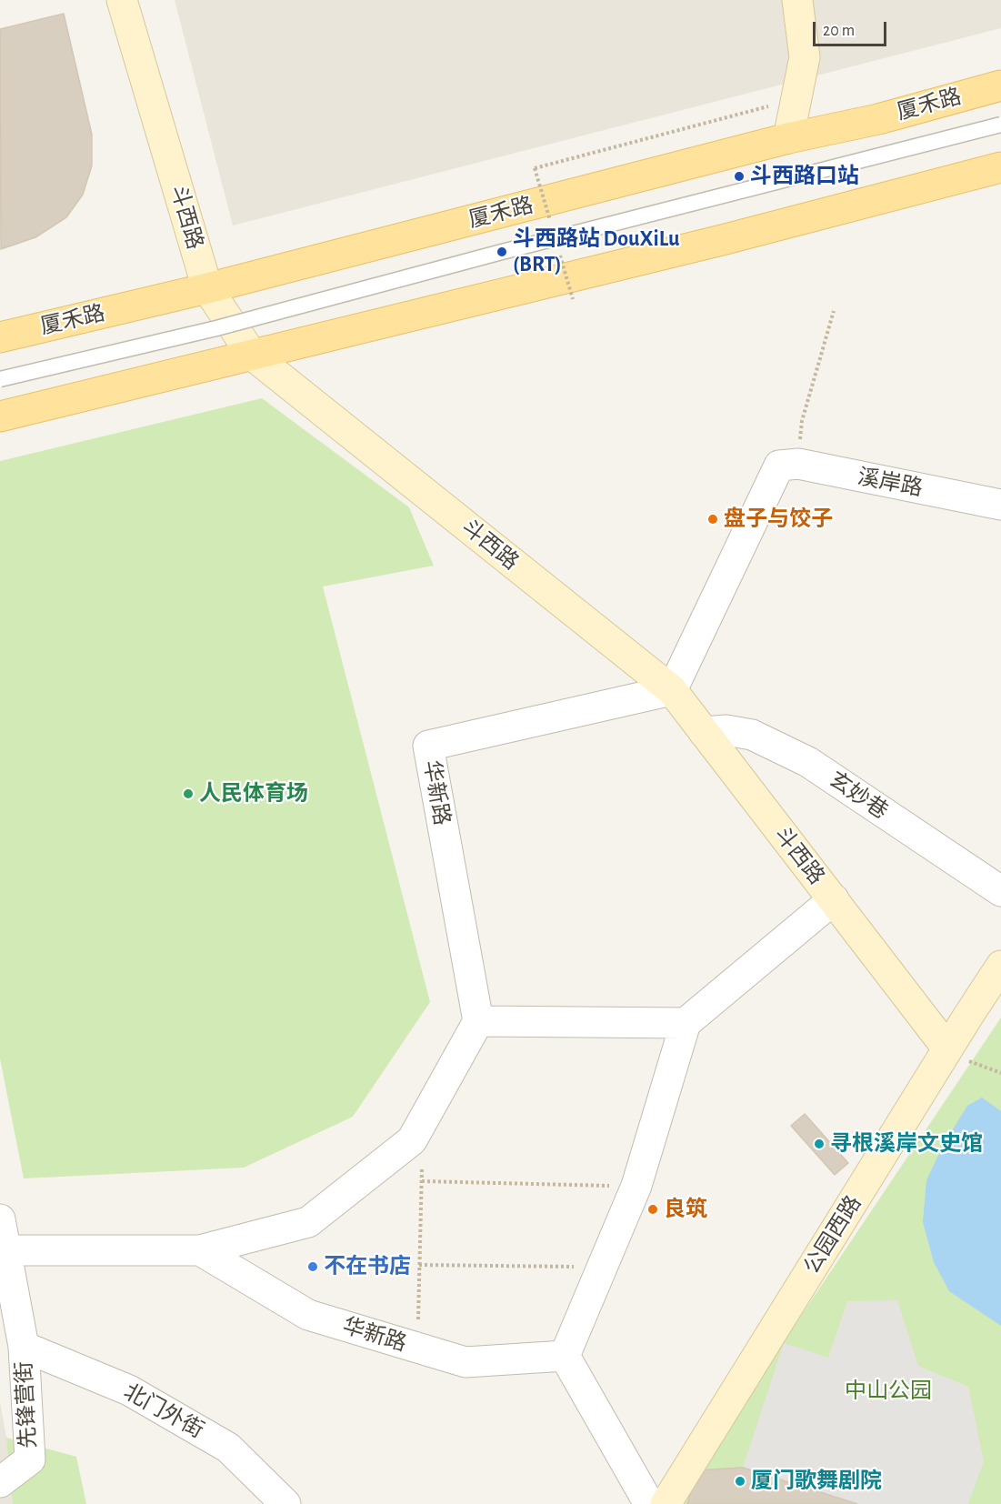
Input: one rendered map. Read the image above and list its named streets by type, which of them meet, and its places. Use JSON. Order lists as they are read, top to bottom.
{
  "streets": {
    "main road": ["厦禾路"],
    "street": [
      "斗西路",
      "溪岸路",
      "华新路",
      "玄妙巷",
      "公园西路",
      "先锋营街",
      "北门外街"
    ]
  },
  "crossings": [
    ["厦禾路", "斗西路"],
    ["斗西路", "华新路"],
    ["斗西路", "玄妙巷"],
    ["斗西路", "公园西路"],
    ["先锋营街", "北门外街"]
  ],
  "parks": ["中山公园"],
  "places": [
    "斗西路口站",
    "斗西路站 DouXiLu (BRT)",
    "盘子与饺子",
    "人民体育场",
    "寻根溪岸文史馆",
    "良筑",
    "不在书店",
    "厦门歌舞剧院"
  ],
  "scale_bar": "20 m"
}
